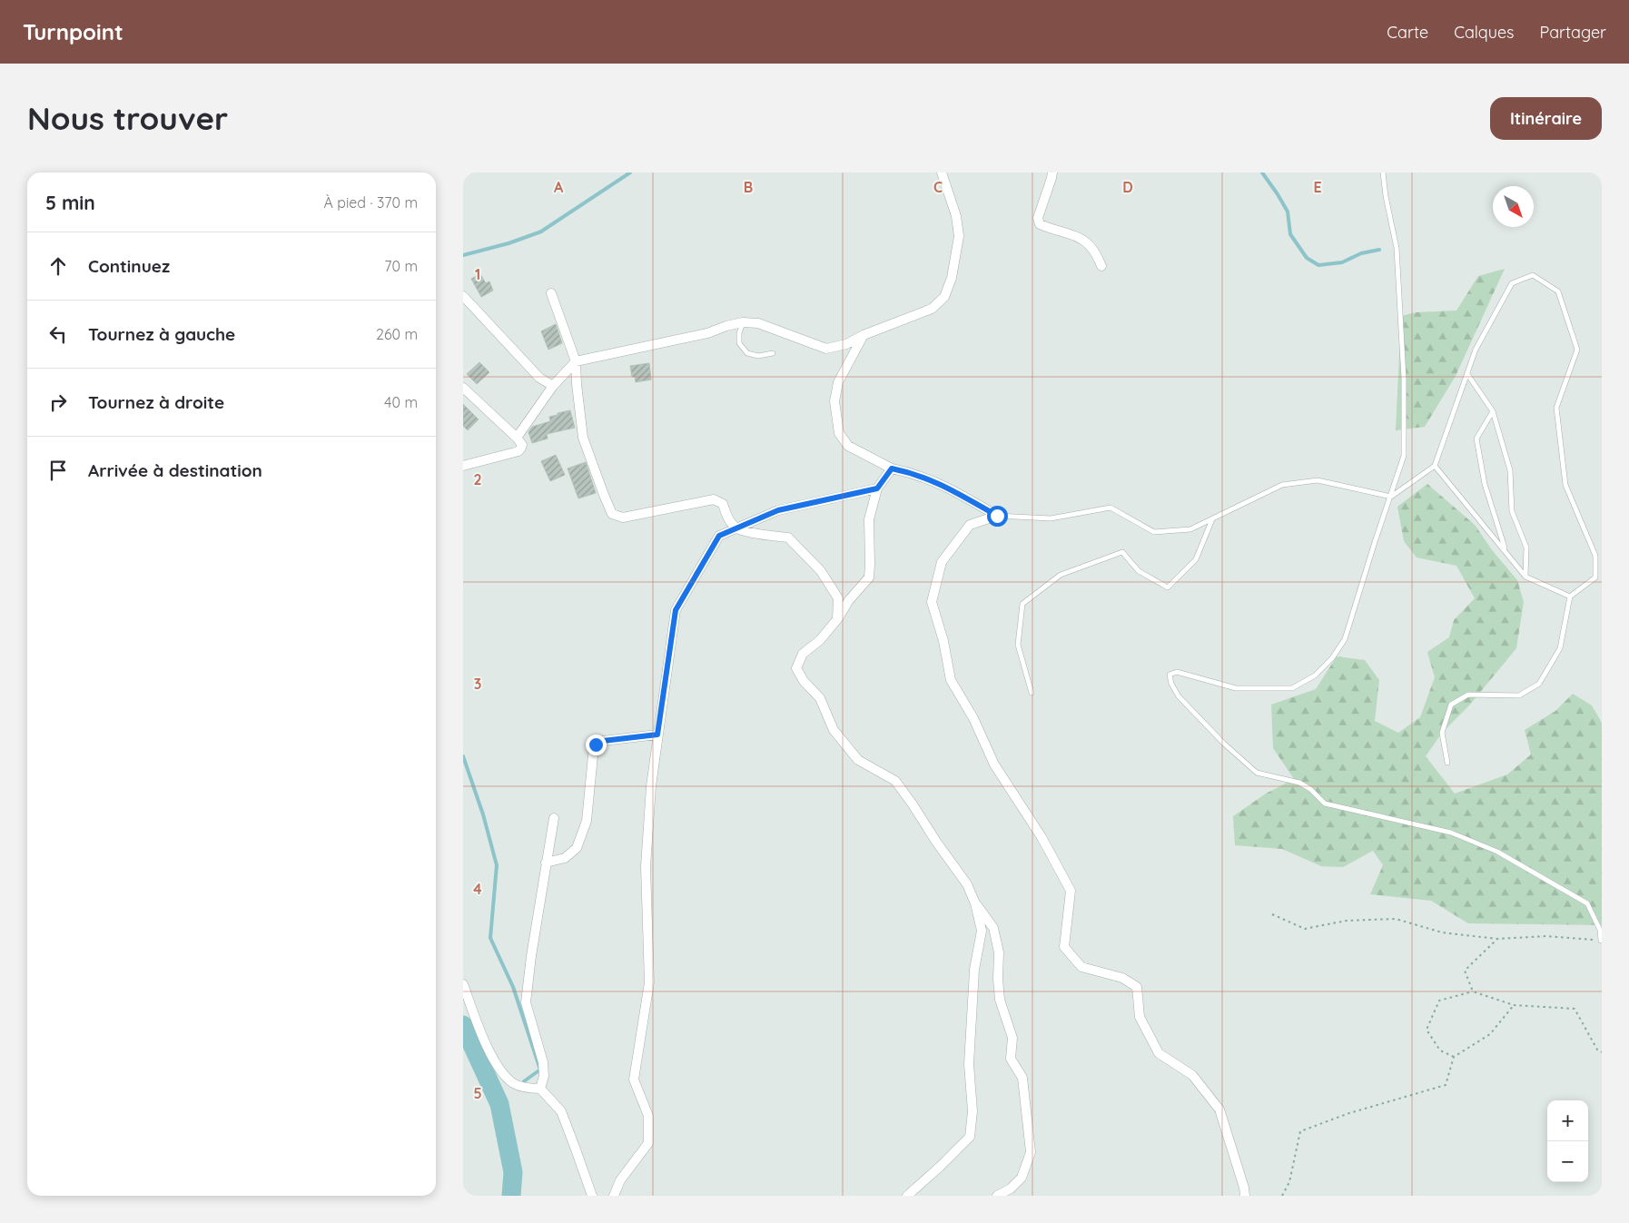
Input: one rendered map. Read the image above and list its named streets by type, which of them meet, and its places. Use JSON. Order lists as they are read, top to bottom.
{
  "north": "bottom right",
  "page": {
    "header": "Turnpoint",
    "nav": ["Carte", "Calques", "Partager"],
    "buttons": "Itinéraire",
    "title": "Nous trouver",
    "heading": ["5 min", "À pied · 370 m"],
    "list": [
      ["Continuez", "70 m"],
      ["Tournez à gauche", "260 m"],
      ["Tournez à droite", "40 m"],
      "Arrivée à destination"
    ],
    "map_buttons": ["+", "−"]
  },
  "grid": {
    "columns": [
      "A",
      "B",
      "C",
      "D",
      "E"
    ],
    "rows": [
      "1",
      "2",
      "3",
      "4",
      "5"
    ]
  }
}
